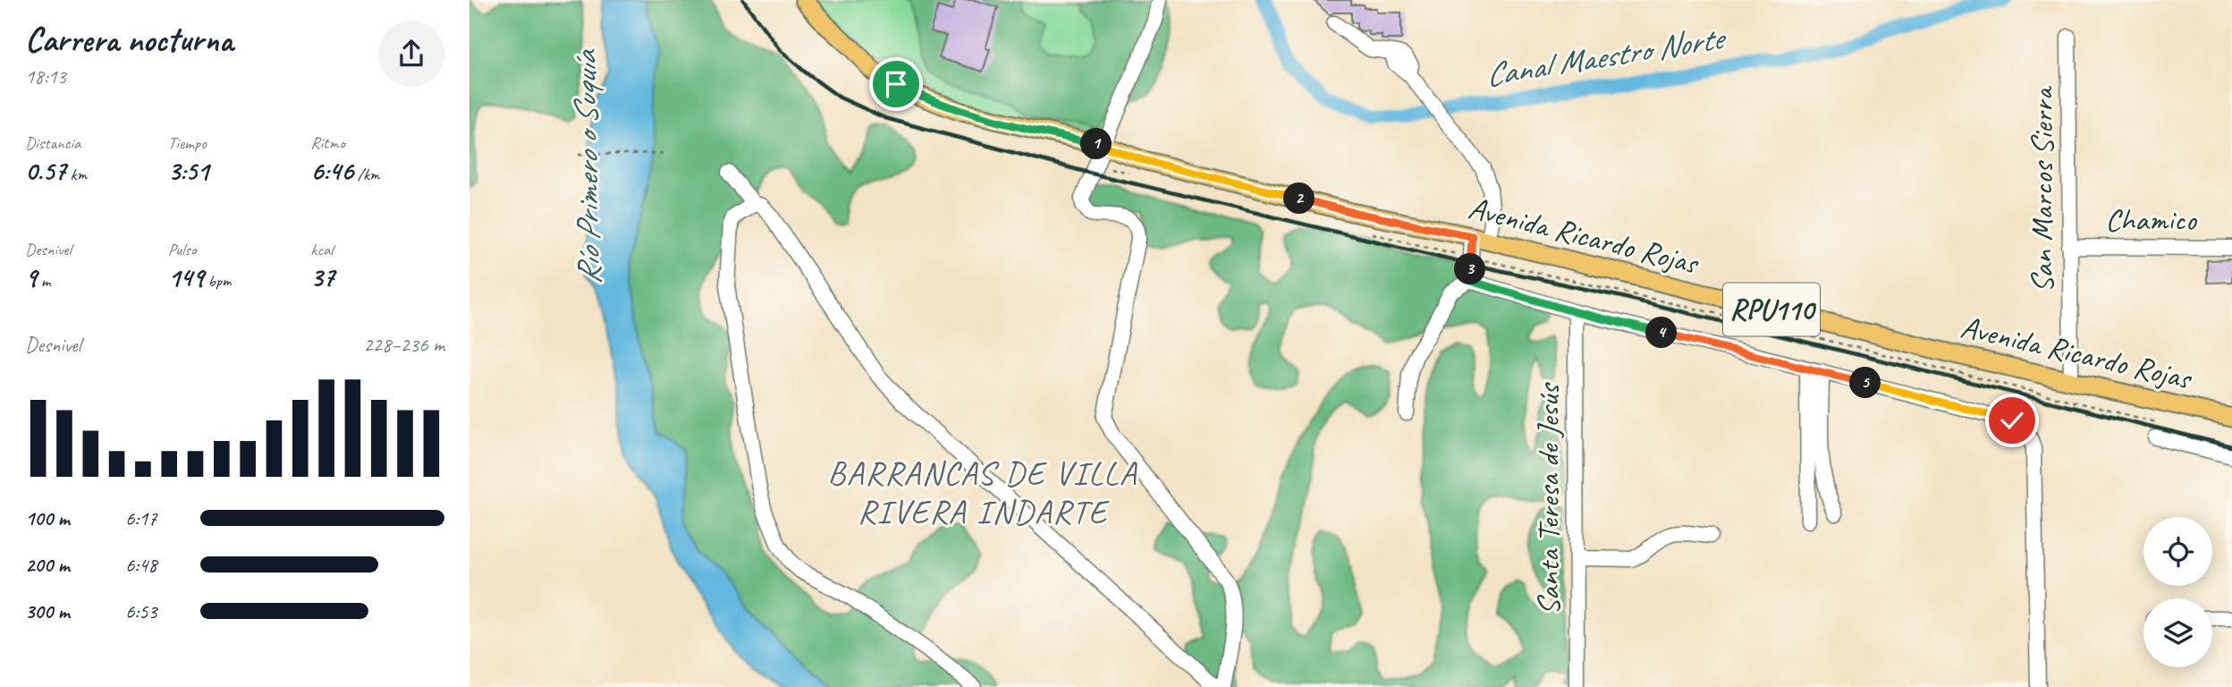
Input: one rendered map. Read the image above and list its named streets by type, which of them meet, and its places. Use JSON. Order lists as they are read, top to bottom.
{
  "streets": {
    "main road": ["Avenida Ricardo Rojas", "RPU110"],
    "street": ["San Marcos Sierra", "Chamico", "Santa Teresa de Jesús"]
  },
  "crossings": [
    ["San Marcos Sierra", "Chamico"],
    ["San Marcos Sierra", "Avenida Ricardo Rojas"],
    ["Avenida Ricardo Rojas", "RPU110"]
  ],
  "districts": ["BARRANCAS DE VILLA RIVERA INDARTE"],
  "water": ["Canal Maestro Norte", "Río Primero o Suquía"],
  "page": {
    "heading": ["Carrera nocturna", "18:13"],
    "stats": [
      ["Distancia", "0.57 km"],
      ["Tiempo", "3:51"],
      ["Ritmo", "6:46 /km"],
      ["Desnivel", "9 m"],
      ["Pulso", "149 bpm"],
      ["kcal", "37"]
    ],
    "pins": [
      "1",
      "2",
      "3",
      "4",
      "5"
    ],
    "chart": ["Desnivel", "228–236 m"],
    "list": [
      {
        "name": "100 m",
        "note": "6:17"
      },
      {
        "name": "200 m",
        "note": "6:48"
      },
      {
        "name": "300 m",
        "note": "6:53"
      }
    ]
  }
}
